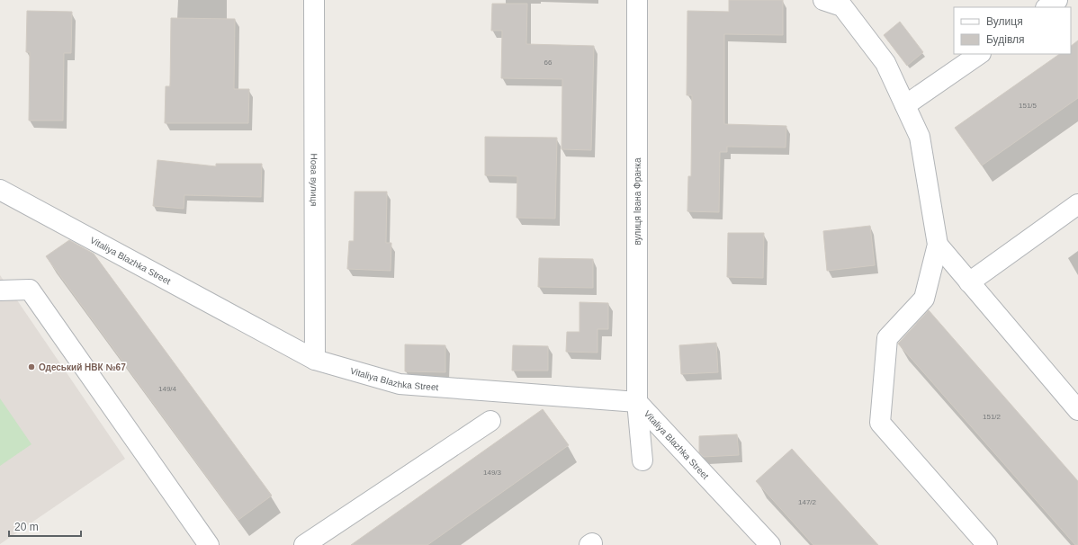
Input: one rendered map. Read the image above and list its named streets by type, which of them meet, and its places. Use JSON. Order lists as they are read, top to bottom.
{
  "streets": {
    "street": ["Нова вулиця", "вулиця Івана Франка", "Vitaliya Blazhka Street"]
  },
  "crossings": [
    ["Нова вулиця", "Vitaliya Blazhka Street"],
    ["вулиця Івана Франка", "Vitaliya Blazhka Street"]
  ],
  "places": ["Одеський НВК №67"],
  "house_numbers": [
    "66",
    "151/5",
    "149/4",
    "151/2",
    "149/3",
    "147/2"
  ],
  "legend": ["Вулиця", "Будівля"],
  "scale_bar": "20 m"
}
